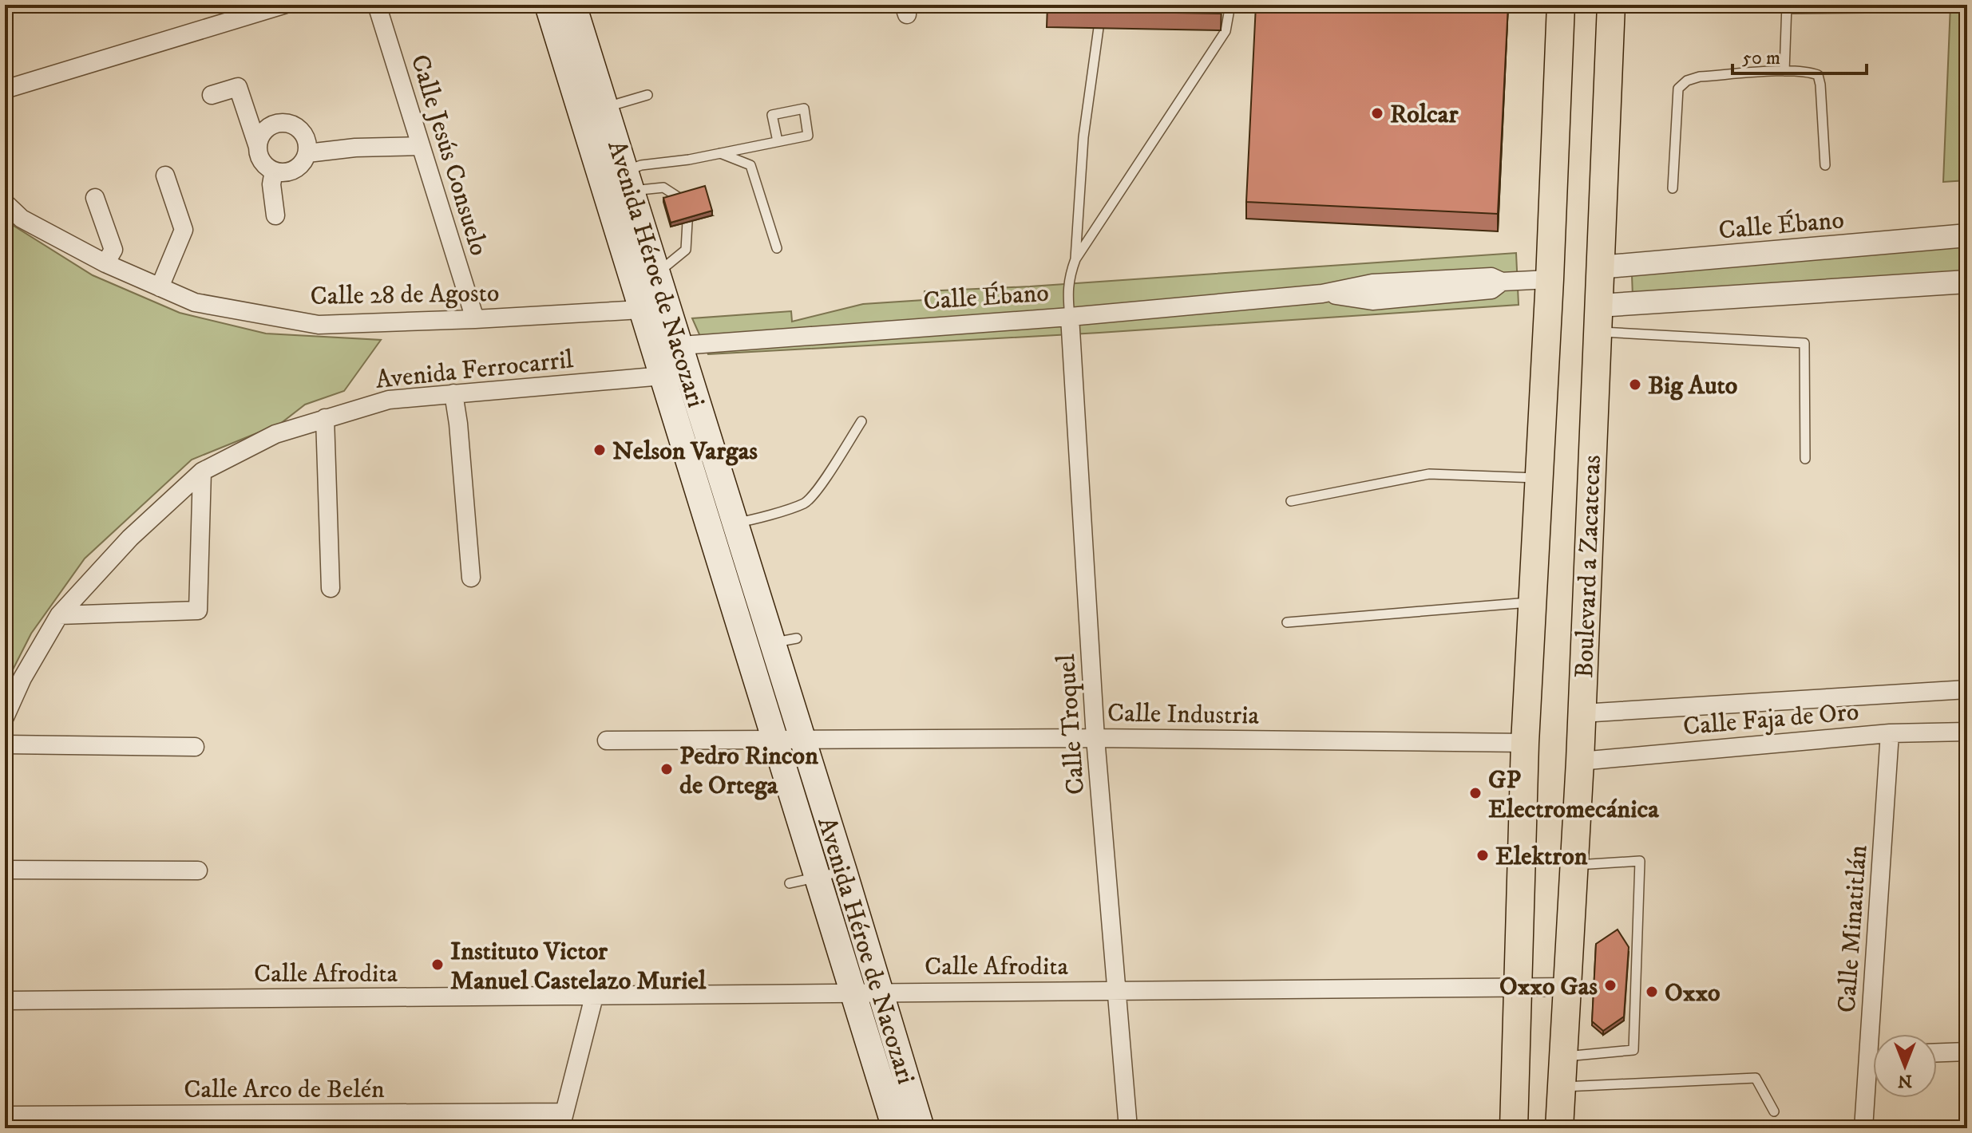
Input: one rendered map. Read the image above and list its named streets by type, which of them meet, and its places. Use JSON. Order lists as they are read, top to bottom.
{
  "streets": {
    "main road": ["Avenida Héroe de Nacozari", "Boulevard a Zacatecas"],
    "street": [
      "Calle Jesús Consuelo",
      "Calle Ébano",
      "Calle 28 de Agosto",
      "Avenida Ferrocarril",
      "Calle Industria",
      "Calle Faja de Oro",
      "Calle Troquel",
      "Calle Minatitlán",
      "Calle Afrodita",
      "Calle Arco de Belén"
    ]
  },
  "crossings": [
    ["Calle Jesús Consuelo", "Calle 28 de Agosto"],
    ["Calle Ébano", "Avenida Héroe de Nacozari"],
    ["Calle Ébano", "Boulevard a Zacatecas"],
    ["Calle Ébano", "Calle Troquel"],
    ["Avenida Héroe de Nacozari", "Calle 28 de Agosto"],
    ["Avenida Héroe de Nacozari", "Avenida Ferrocarril"],
    ["Avenida Héroe de Nacozari", "Calle Industria"],
    ["Avenida Héroe de Nacozari", "Calle Afrodita"],
    ["Boulevard a Zacatecas", "Calle Industria"],
    ["Boulevard a Zacatecas", "Calle Faja de Oro"],
    ["Boulevard a Zacatecas", "Calle Afrodita"],
    ["Calle Industria", "Calle Troquel"],
    ["Calle Faja de Oro", "Calle Minatitlán"],
    ["Calle Troquel", "Calle Afrodita"]
  ],
  "places": [
    "Rolcar",
    "Big Auto",
    "Nelson Vargas",
    "Pedro Rincon de Ortega",
    "GP Electromecánica",
    "Elektron",
    "Instituto Victor Manuel Castelazo Muriel",
    "Oxxo Gas",
    "Oxxo"
  ],
  "scale_bar": "50 m",
  "north": "bottom"
}
